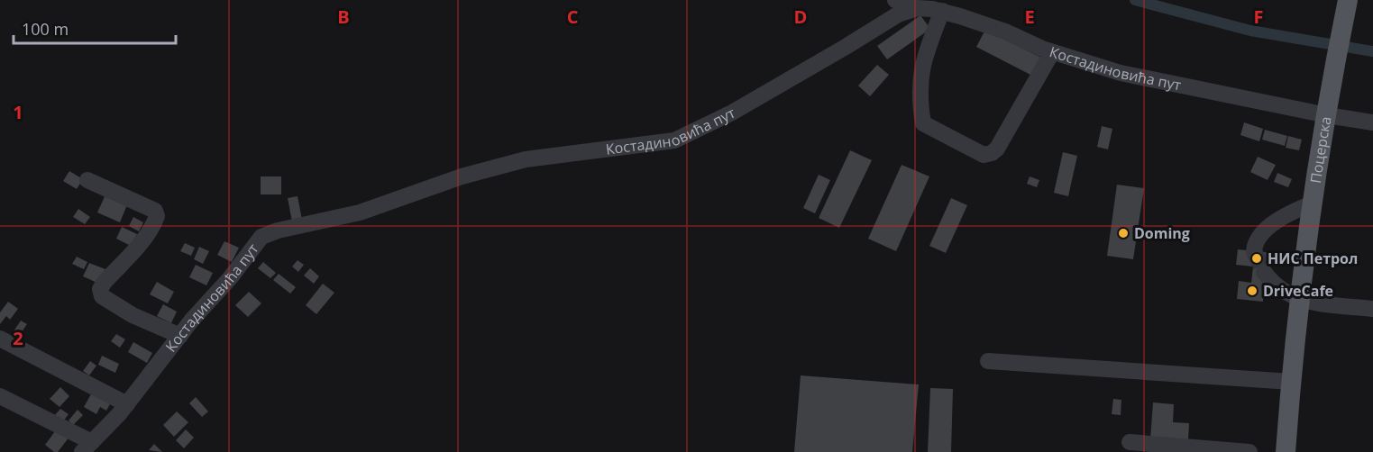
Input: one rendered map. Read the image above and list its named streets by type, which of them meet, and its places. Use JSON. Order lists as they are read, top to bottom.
{
  "streets": {
    "main road": ["Поцерска"],
    "street": ["Костадиновића пут"]
  },
  "crossings": [
    ["Костадиновића пут", "Поцерска"]
  ],
  "places": ["Doming", "НИС Петрол", "DriveCafe"],
  "scale_bar": "100 m",
  "grid": {
    "columns": [
      "B",
      "C",
      "D",
      "E",
      "F"
    ],
    "rows": ["1", "2"]
  }
}
